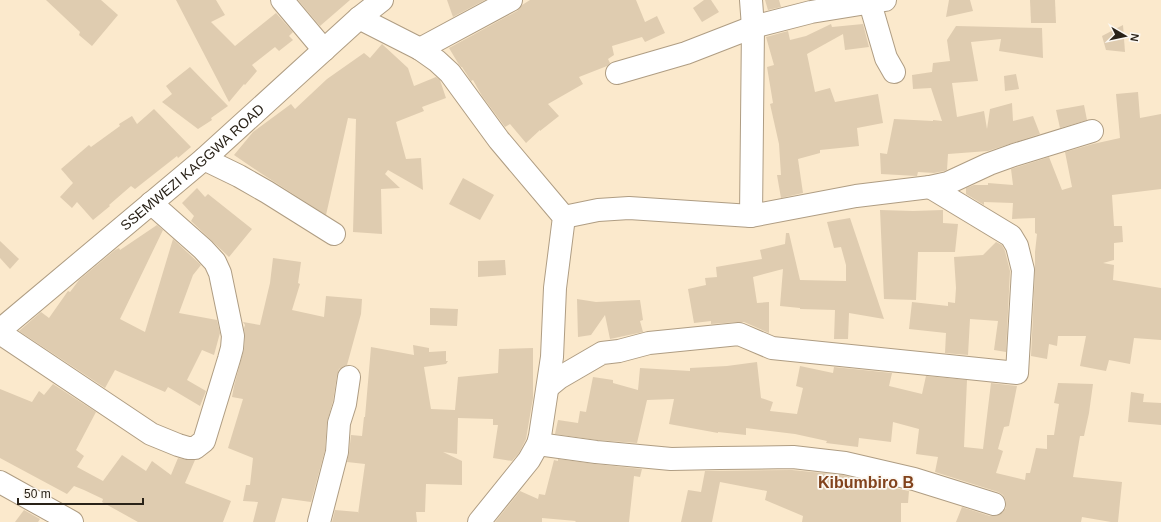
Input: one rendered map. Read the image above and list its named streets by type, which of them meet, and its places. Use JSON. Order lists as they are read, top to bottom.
{
  "streets": {
    "street": ["SSEMWEZI KAGGWA ROAD"]
  },
  "districts": ["Kibumbiro B"],
  "scale_bar": "50 m",
  "north": "right"
}
